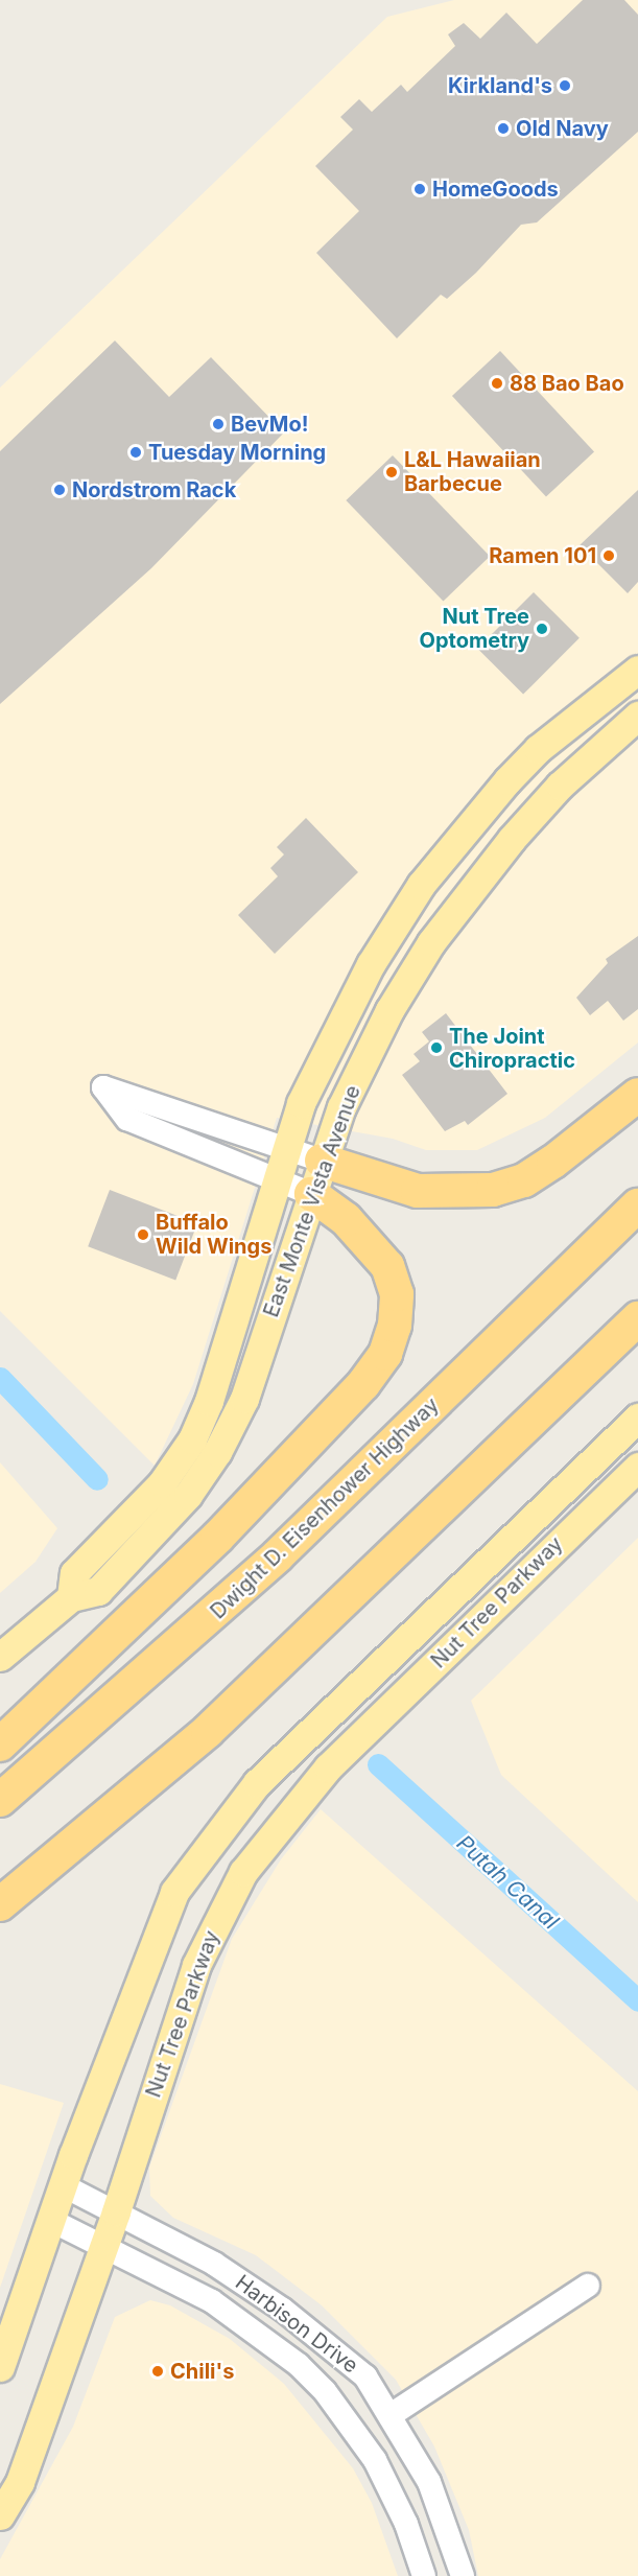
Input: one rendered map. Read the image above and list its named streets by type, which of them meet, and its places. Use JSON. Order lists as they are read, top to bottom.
{
  "streets": {
    "highway": ["Dwight D. Eisenhower Highway"],
    "main road": ["East Monte Vista Avenue", "Nut Tree Parkway"],
    "street": ["Harbison Drive"]
  },
  "crossings": [
    ["Nut Tree Parkway", "Harbison Drive"]
  ],
  "water": ["Putah Canal"],
  "places": [
    "Kirkland's",
    "Old Navy",
    "HomeGoods",
    "88 Bao Bao",
    "BevMo!",
    "Tuesday Morning",
    "L&L Hawaiian Barbecue",
    "Nordstrom Rack",
    "Ramen 101",
    "Nut Tree Optometry",
    "The Joint Chiropractic",
    "Buffalo Wild Wings",
    "Chili's"
  ]
}
